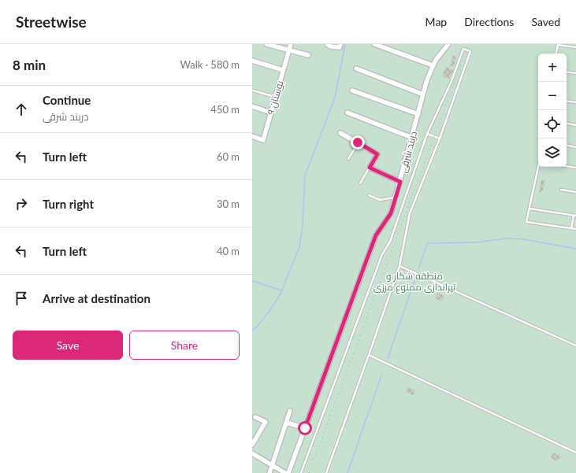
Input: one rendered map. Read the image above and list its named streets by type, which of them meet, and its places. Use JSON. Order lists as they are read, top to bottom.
{
  "streets": {
    "street": ["بوستان ۹", "دربند شرقی"]
  },
  "parks": ["منطقه شکار و تیراندازی ممنوع مرزی"],
  "page": {
    "header": "Streetwise",
    "nav": ["Map", "Directions", "Saved"],
    "heading": ["8 min", "Walk · 580 m"],
    "map_buttons": ["+", "−"],
    "list": [
      ["Continue", "دربند شرقی", "450 m"],
      ["Turn left", "60 m"],
      ["Turn right", "30 m"],
      ["Turn left", "40 m"],
      "Arrive at destination"
    ],
    "buttons": ["Save", "Share"]
  }
}
